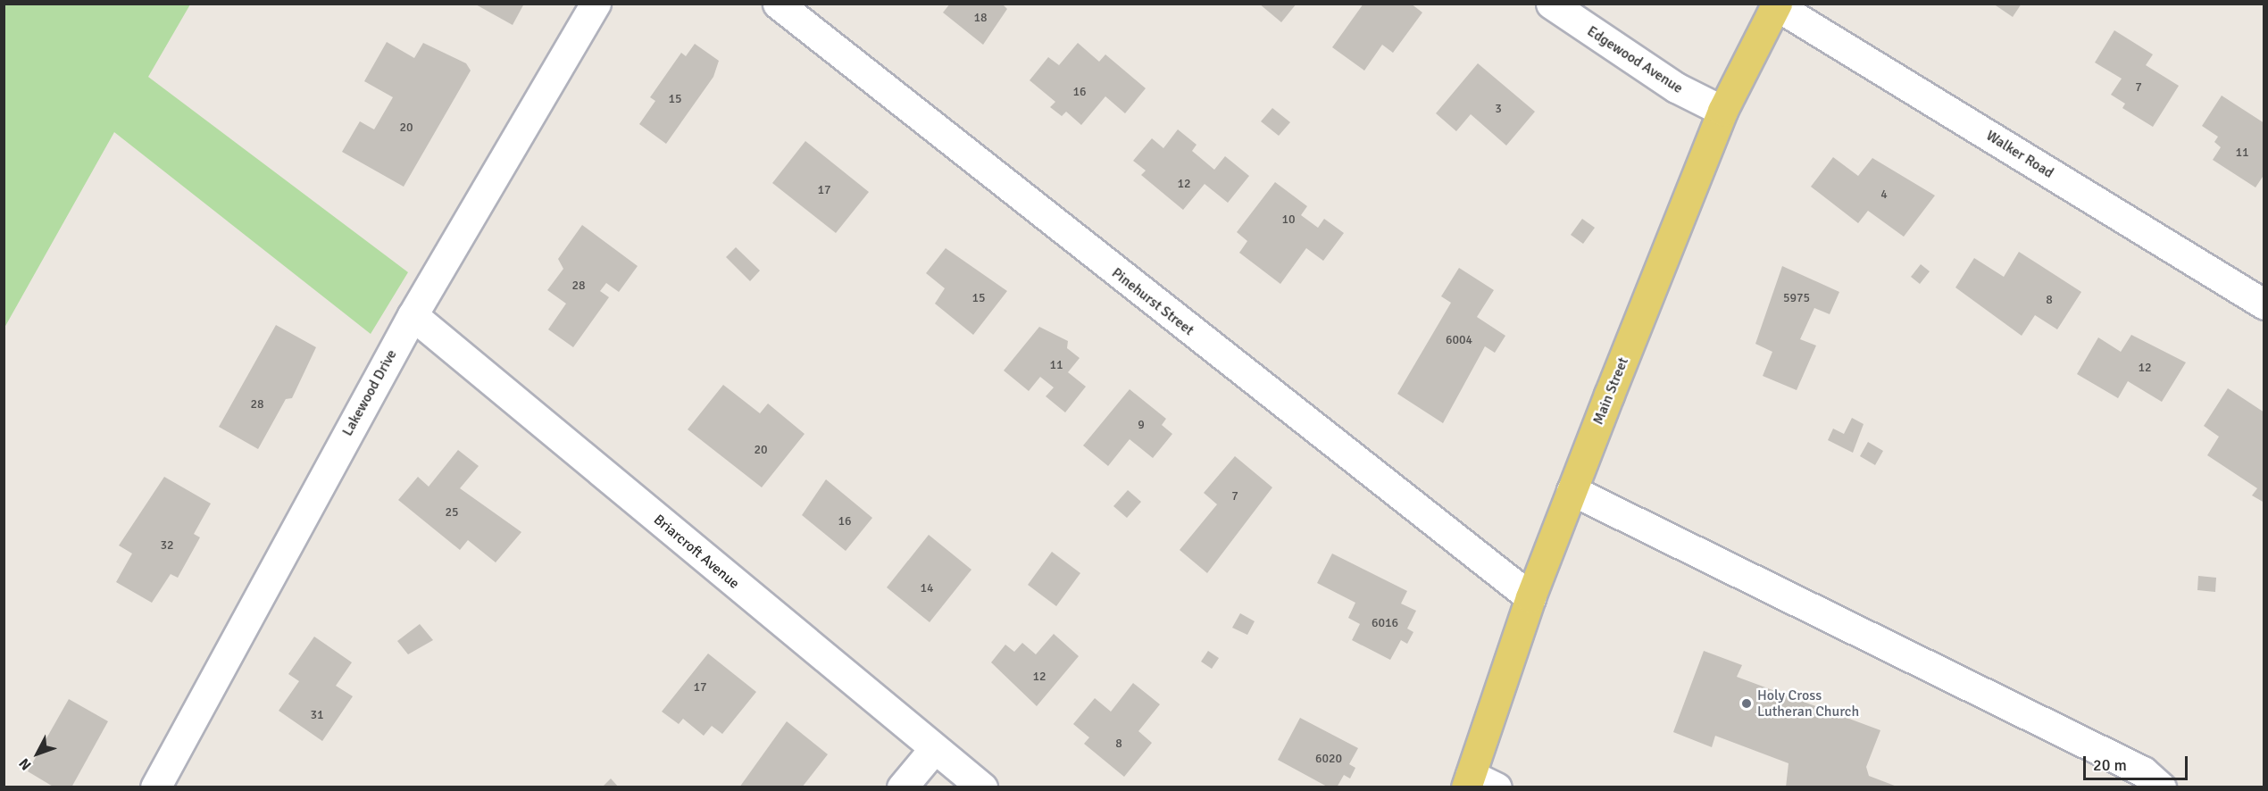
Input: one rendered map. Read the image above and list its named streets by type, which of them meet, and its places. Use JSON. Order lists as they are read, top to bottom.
{
  "streets": {
    "main road": ["Main Street"],
    "street": [
      "Edgewood Avenue",
      "Walker Road",
      "Pinehurst Street",
      "Lakewood Drive",
      "Briarcroft Avenue"
    ]
  },
  "crossings": [
    ["Edgewood Avenue", "Main Street"],
    ["Walker Road", "Main Street"],
    ["Pinehurst Street", "Main Street"],
    ["Lakewood Drive", "Briarcroft Avenue"]
  ],
  "places": ["Holy Cross Lutheran Church"],
  "house_numbers": [
    "18",
    "7",
    "16",
    "15",
    "3",
    "20",
    "11",
    "12",
    "17",
    "4",
    "10",
    "28",
    "15",
    "5975",
    "8",
    "6004",
    "11",
    "12",
    "28",
    "9",
    "20",
    "7",
    "25",
    "16",
    "32",
    "14",
    "6016",
    "12",
    "17",
    "31",
    "8",
    "6020"
  ],
  "scale_bar": "20 m",
  "north": "bottom left"
}
